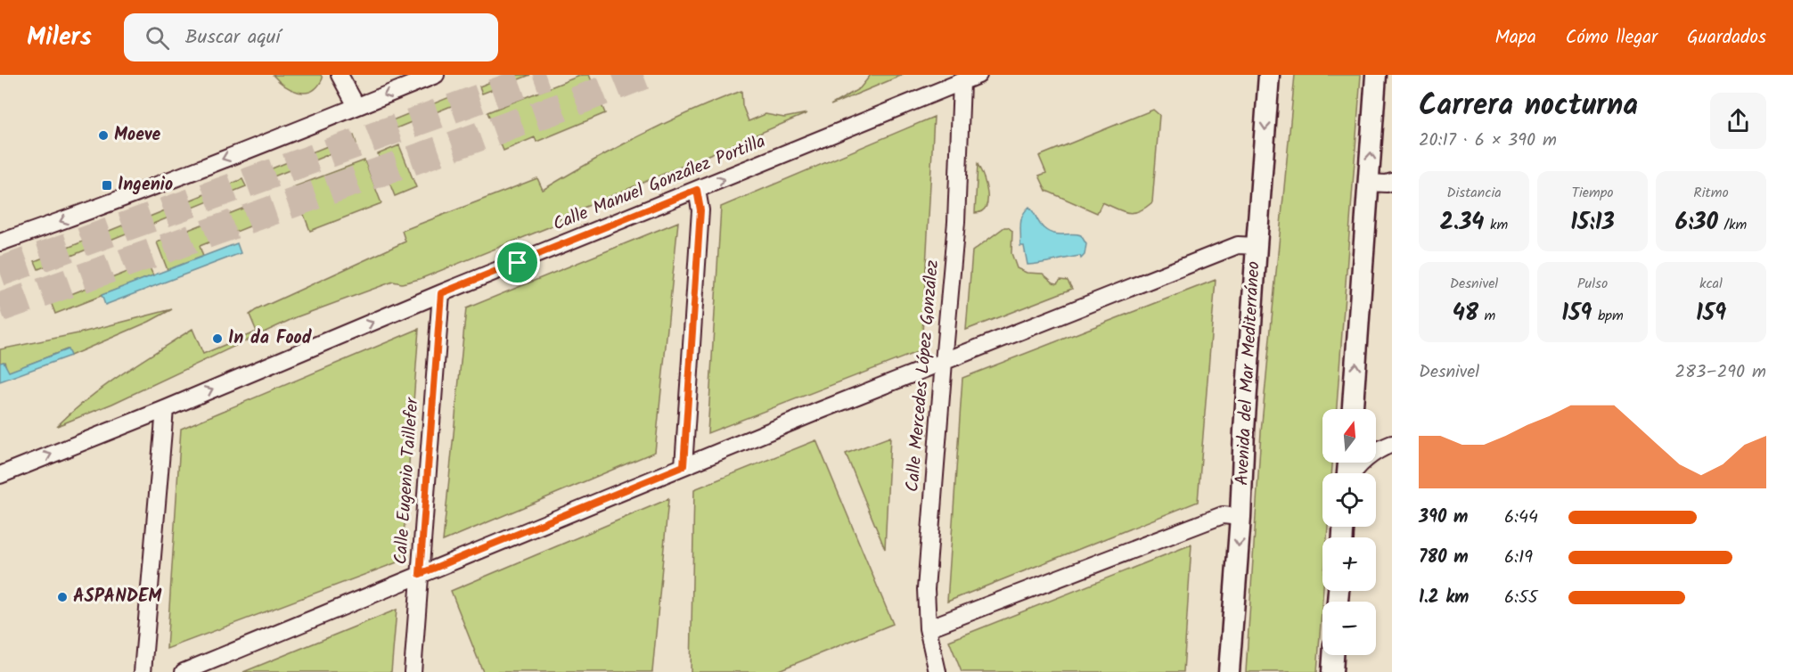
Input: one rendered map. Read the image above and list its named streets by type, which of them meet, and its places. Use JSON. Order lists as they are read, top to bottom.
{
  "streets": {
    "street": [
      "Calle Manuel González Portilla",
      "Avenida del Mar Mediterráneo",
      "Calle Mercedes López González",
      "Calle Eugenio Taillefer"
    ]
  },
  "crossings": [
    ["Calle Manuel González Portilla", "Calle Mercedes López González"],
    ["Calle Manuel González Portilla", "Calle Eugenio Taillefer"]
  ],
  "one_way": ["Calle Manuel González Portilla"],
  "places": {
    "other": ["Moeve", "In da Food", "ASPANDEM"],
    "transit": ["Ingenio"]
  },
  "north": "top",
  "page": {
    "header": "Milers",
    "search": "Buscar aquí",
    "nav": ["Mapa", "Cómo llegar", "Guardados"],
    "heading": ["Carrera nocturna", "20:17 · 6 × 390 m"],
    "stats": [
      ["Distancia", "2.34 km"],
      ["Tiempo", "15:13"],
      ["Ritmo", "6:30 /km"],
      ["Desnivel", "48 m"],
      ["Pulso", "159 bpm"],
      ["kcal", "159"]
    ],
    "chart": ["Desnivel", "283–290 m"],
    "map_buttons": ["+", "−"],
    "list": [
      {
        "name": "390 m",
        "note": "6:44"
      },
      {
        "name": "780 m",
        "note": "6:19"
      },
      {
        "name": "1.2 km",
        "note": "6:55"
      }
    ]
  }
}
